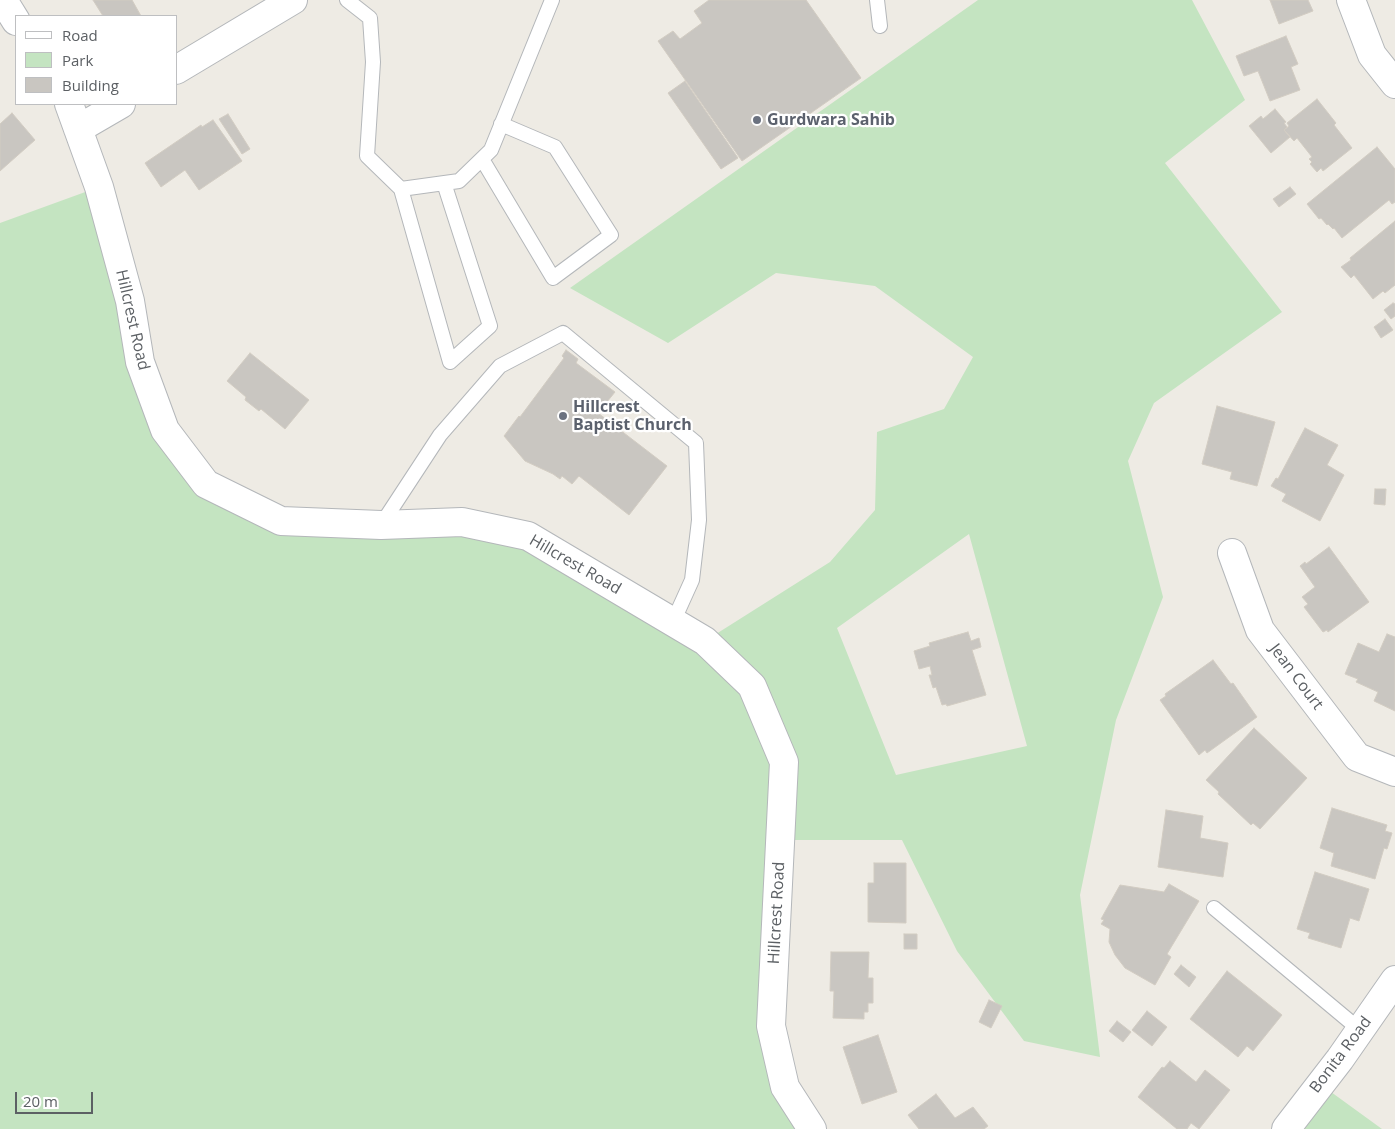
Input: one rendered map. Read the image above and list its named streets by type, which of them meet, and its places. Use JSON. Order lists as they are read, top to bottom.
{
  "streets": {
    "street": ["Hillcrest Road", "Jean Court", "Bonita Road"]
  },
  "places": ["Gurdwara Sahib", "Hillcrest Baptist Church"],
  "legend": ["Road", "Park", "Building"],
  "scale_bar": "20 m"
}
